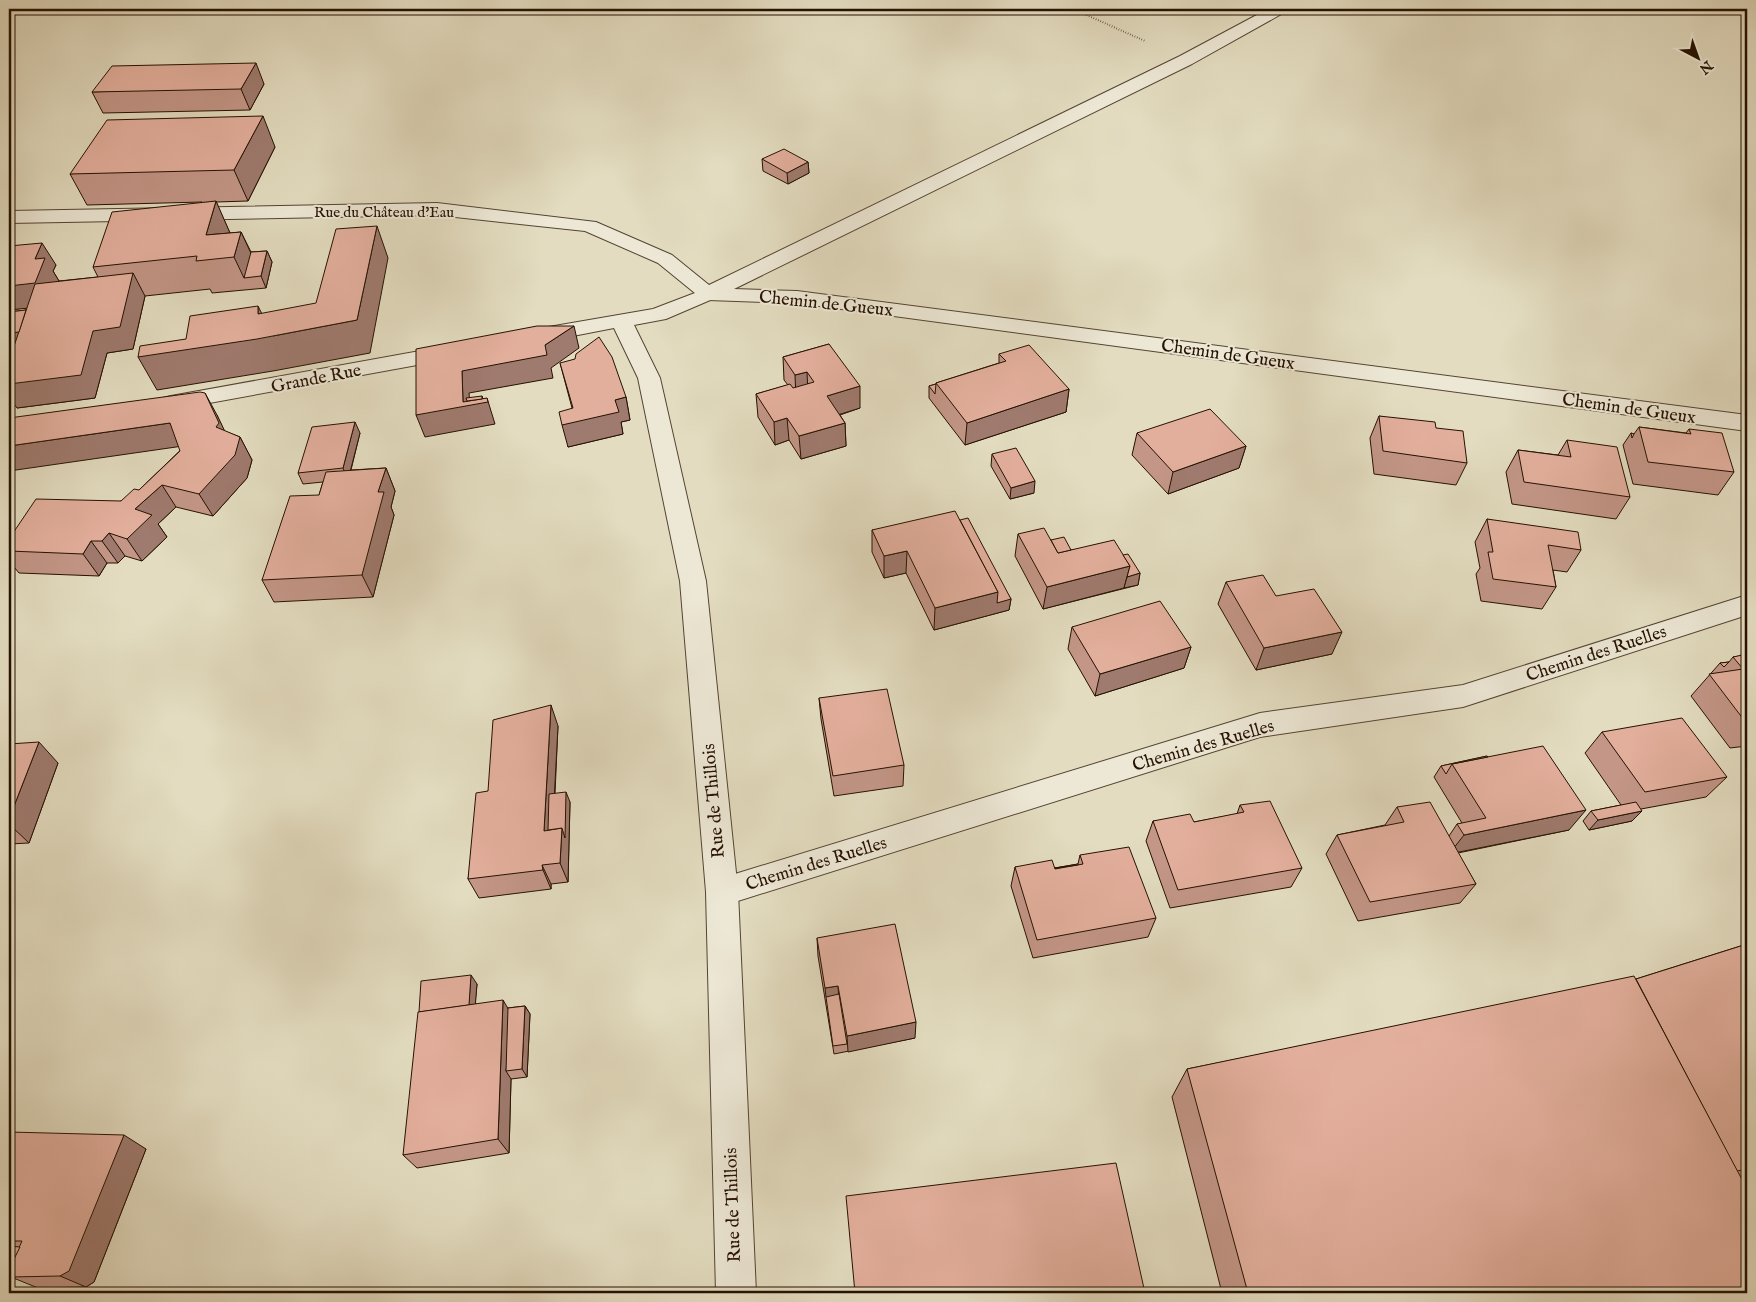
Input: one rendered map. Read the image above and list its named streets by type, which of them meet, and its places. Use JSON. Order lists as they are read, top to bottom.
{
  "streets": {
    "street": [
      "Rue du Château d'Eau",
      "Chemin de Gueux",
      "Grande Rue",
      "Chemin des Ruelles",
      "Rue de Thillois"
    ]
  },
  "crossings": [
    ["Rue du Château d'Eau", "Chemin de Gueux"],
    ["Chemin des Ruelles", "Rue de Thillois"]
  ],
  "north": "bottom right"
}
